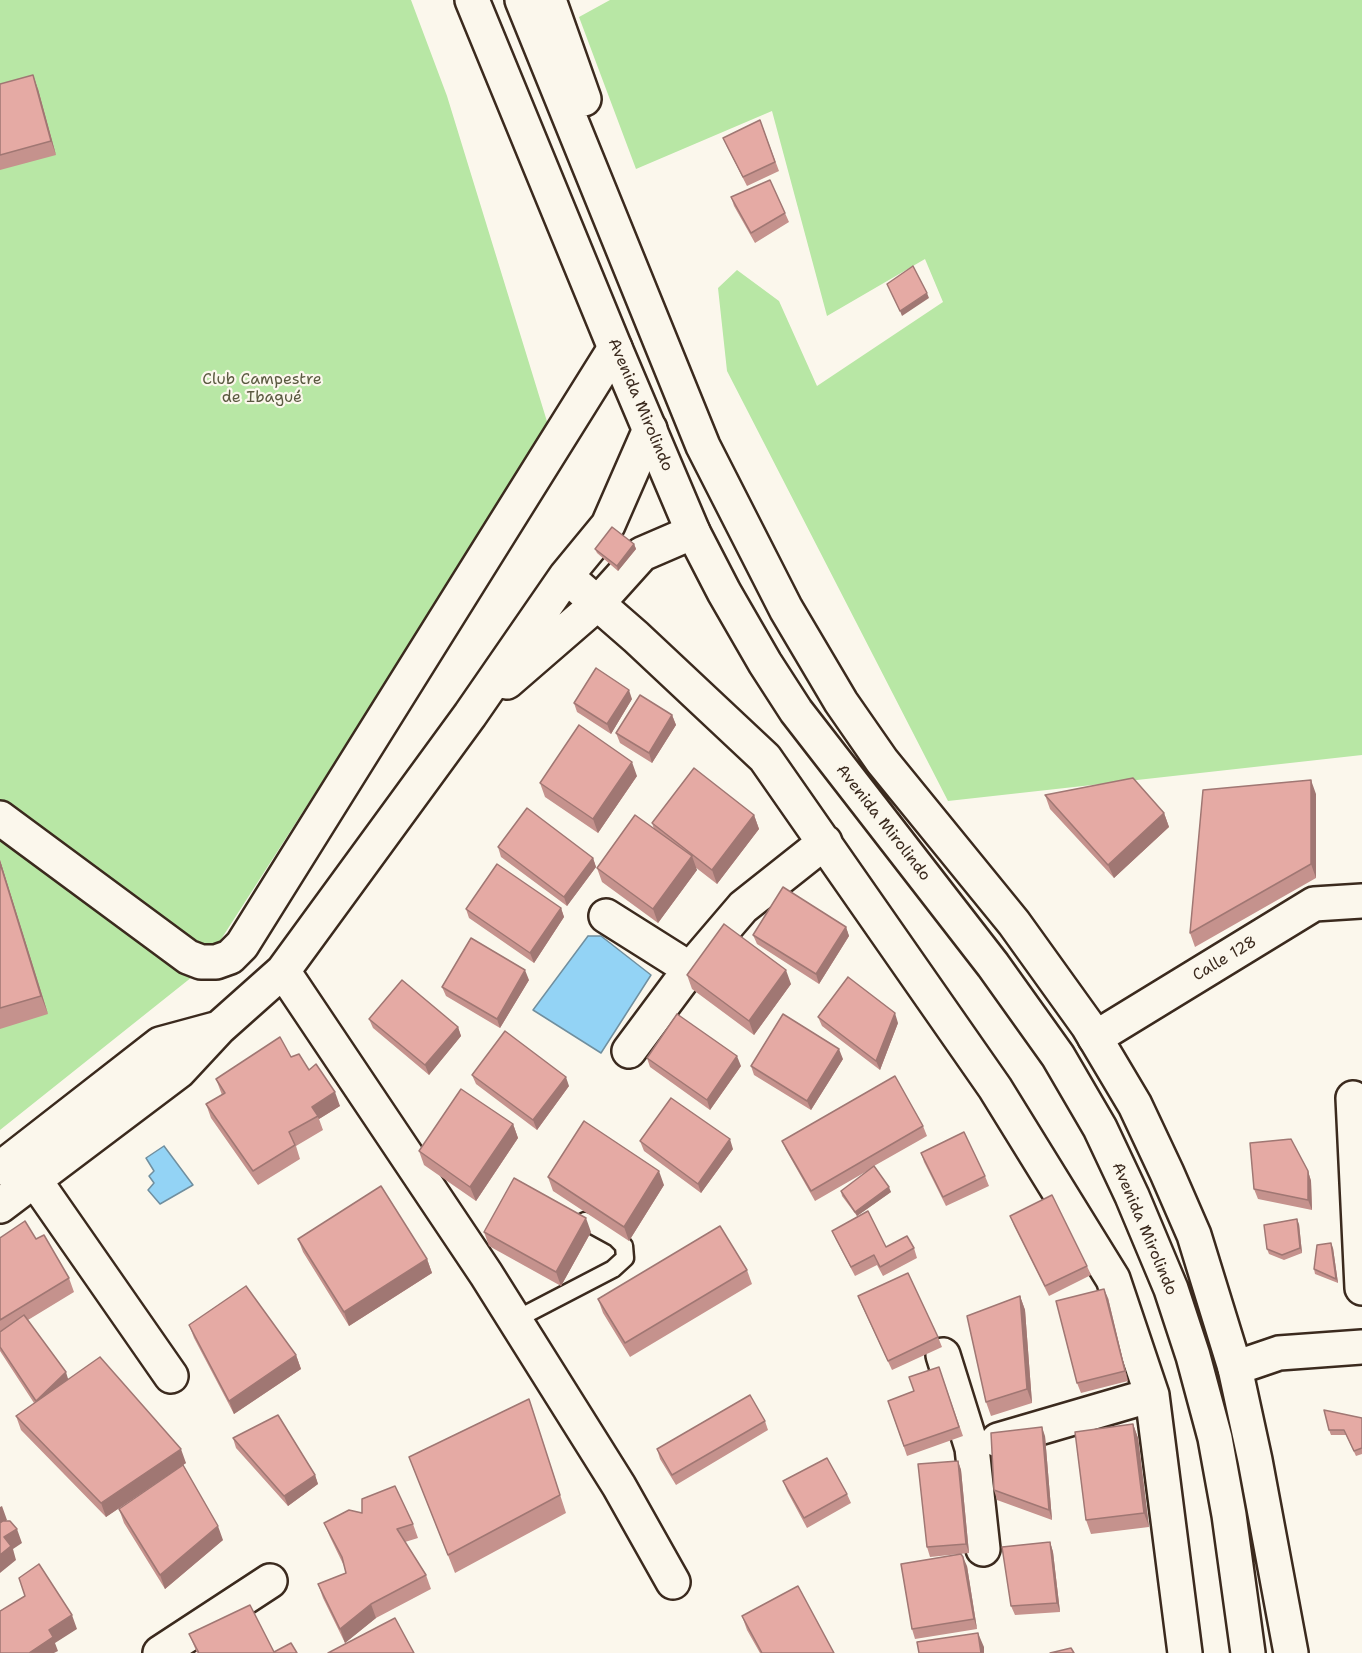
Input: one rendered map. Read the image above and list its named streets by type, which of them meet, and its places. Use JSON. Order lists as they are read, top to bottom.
{
  "streets": {
    "street": ["Avenida Mirolindo", "Calle 128"]
  },
  "parks": ["Club Campestre de Ibagué"]
}
